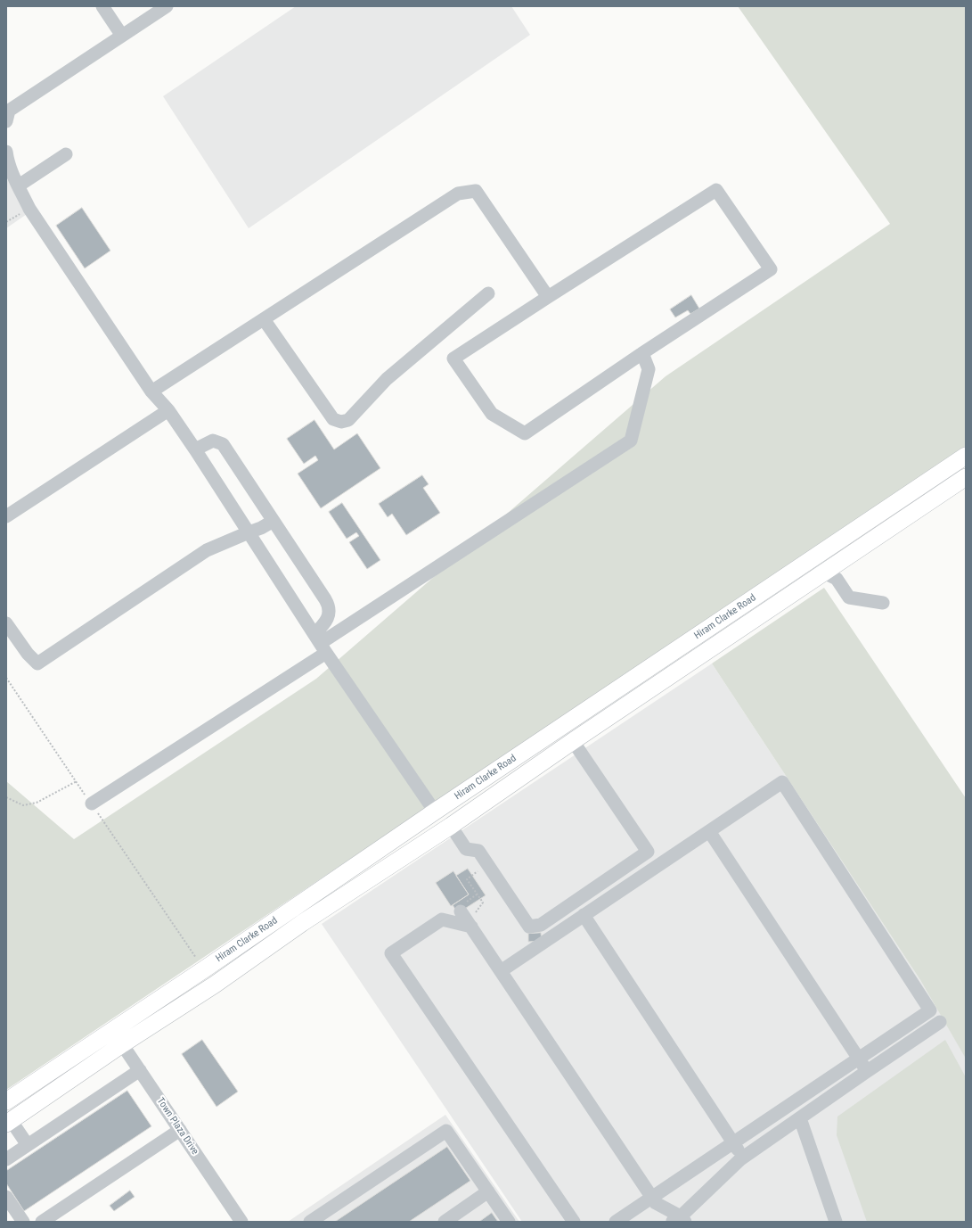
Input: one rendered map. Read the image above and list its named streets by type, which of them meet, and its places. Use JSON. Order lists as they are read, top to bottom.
{
  "streets": {
    "main road": ["Hiram Clarke Road"],
    "street": ["Town Plaza Drive"]
  },
  "crossings": [
    ["Hiram Clarke Road", "Town Plaza Drive"]
  ]
}
